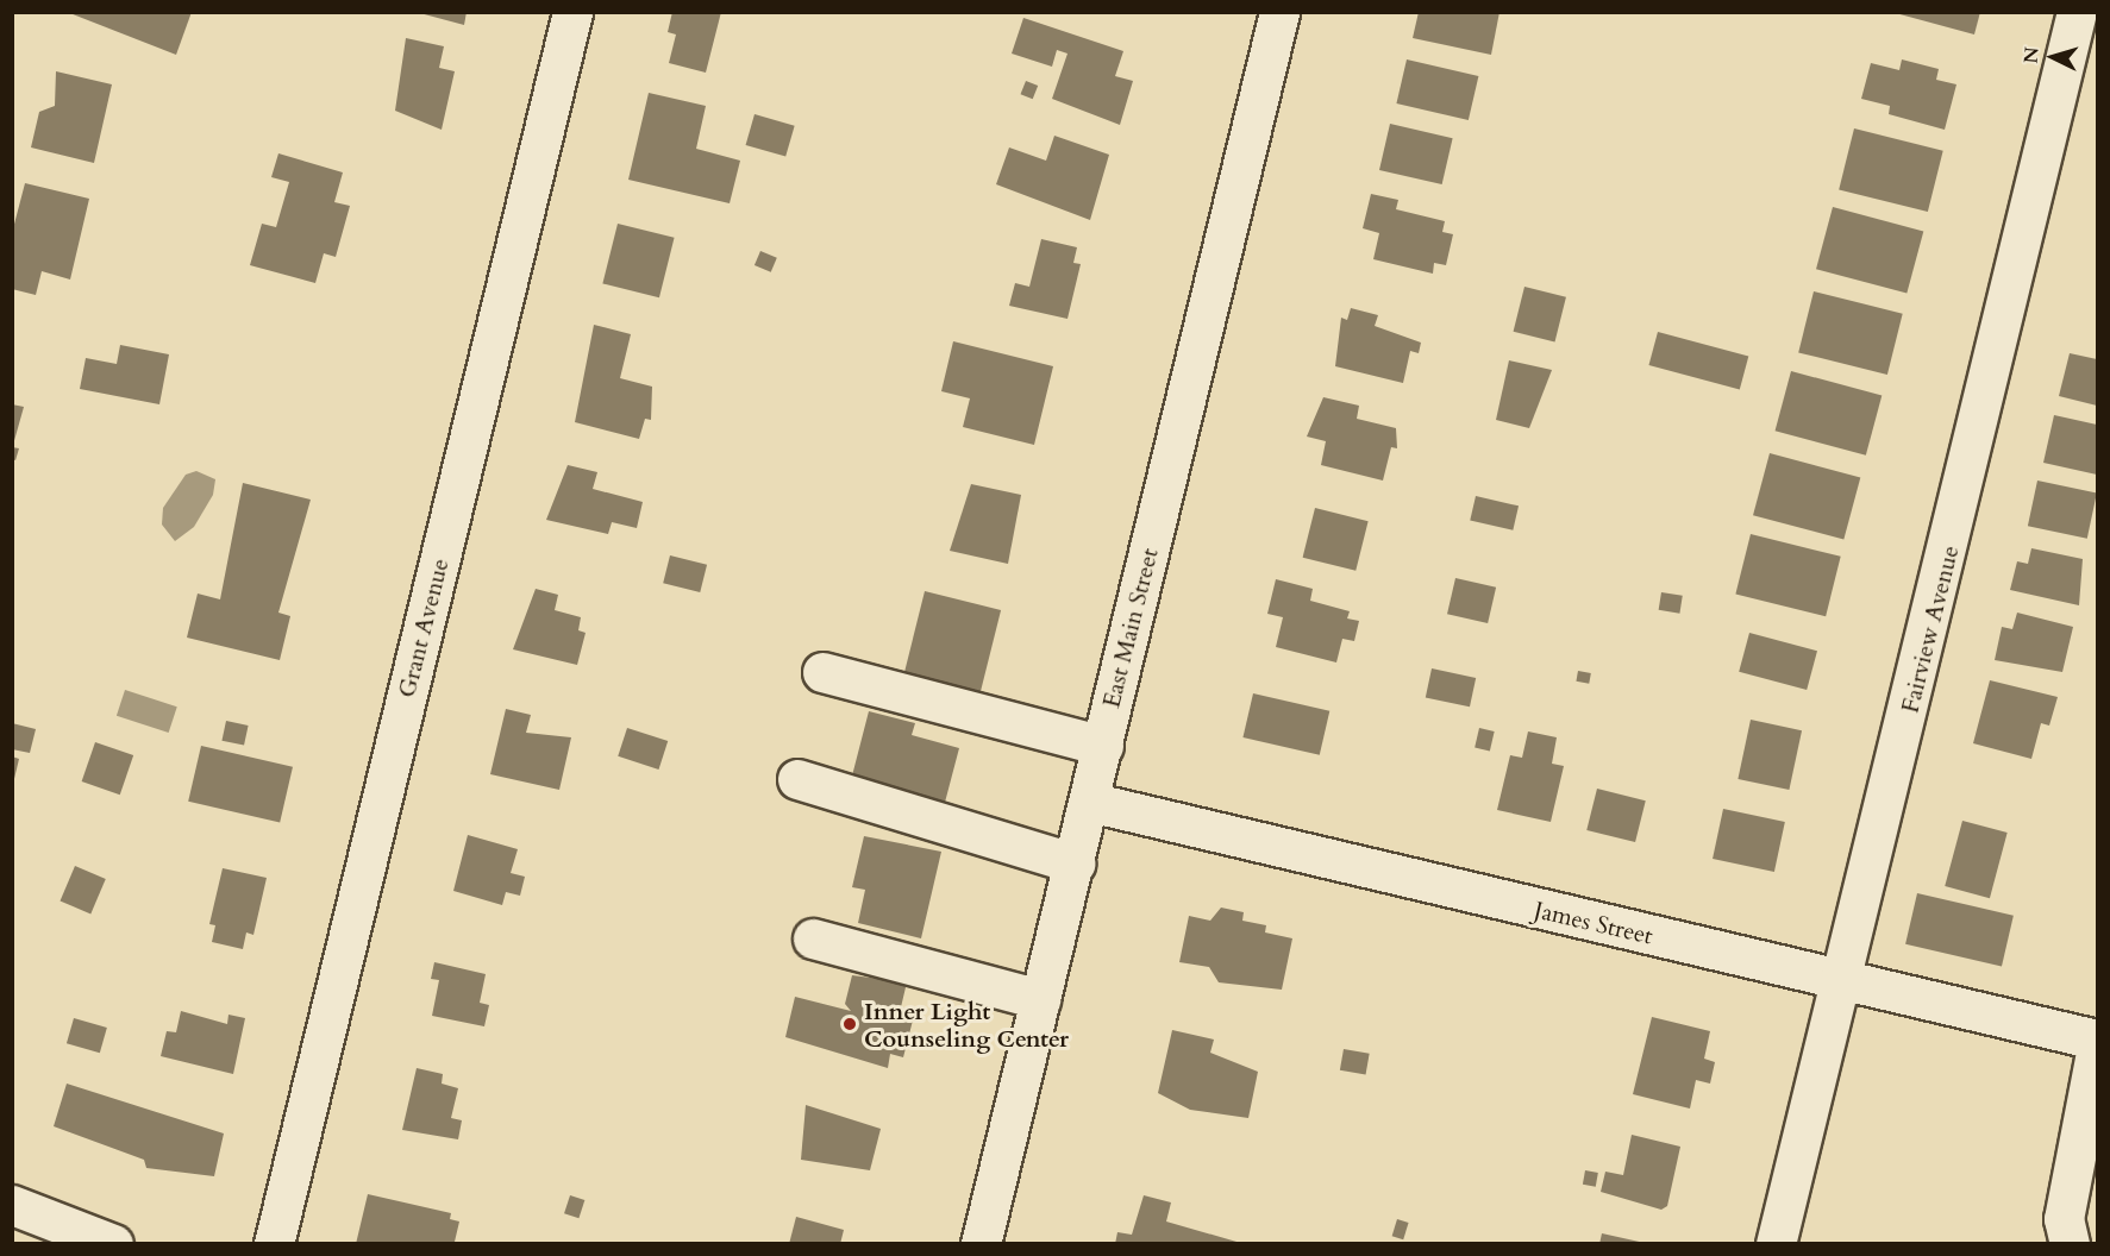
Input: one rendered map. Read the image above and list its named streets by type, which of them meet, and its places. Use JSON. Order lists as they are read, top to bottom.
{
  "streets": {
    "street": [
      "Grant Avenue",
      "East Main Street",
      "Fairview Avenue",
      "James Street"
    ]
  },
  "crossings": [
    ["East Main Street", "James Street"],
    ["Fairview Avenue", "James Street"]
  ],
  "places": ["Inner Light Counseling Center"],
  "north": "left"
}
